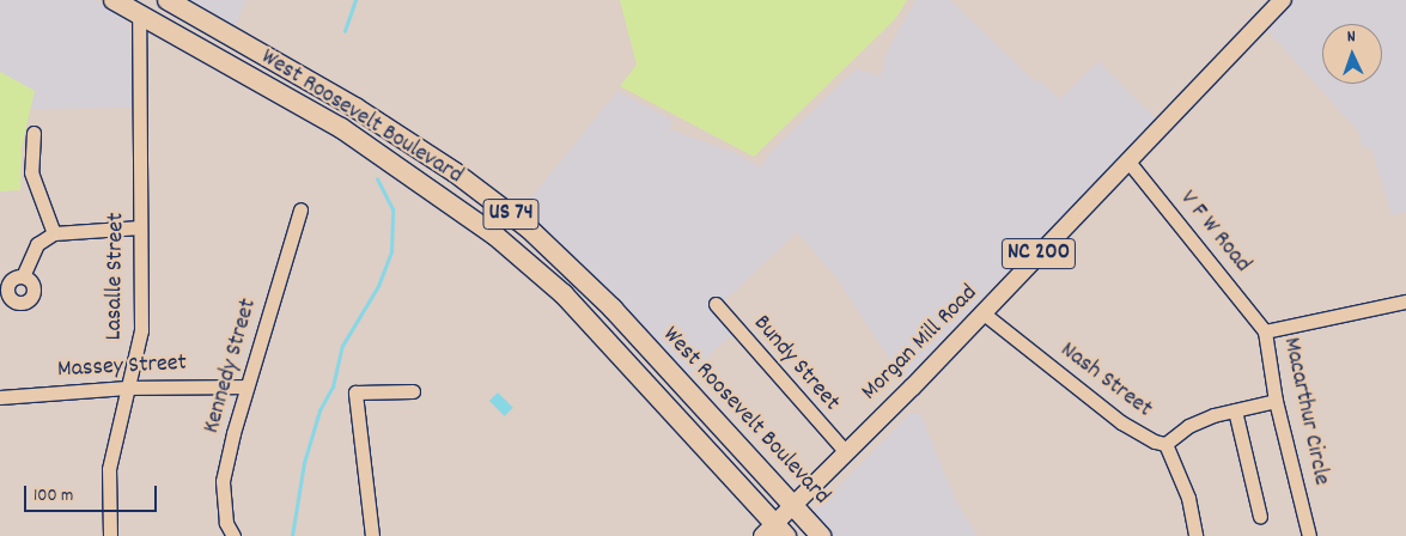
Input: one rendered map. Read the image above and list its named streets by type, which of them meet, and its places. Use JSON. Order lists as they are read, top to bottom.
{
  "streets": {
    "highway": ["West Roosevelt Boulevard", "US 74"],
    "main road": ["NC 200", "Morgan Mill Road"],
    "street": [
      "V F W Road",
      "Lasalle Street",
      "Bundy Street",
      "Kennedy Street",
      "Massey Street",
      "Nash Street",
      "Macarthur Circle"
    ]
  },
  "crossings": [
    ["West Roosevelt Boulevard", "Lasalle Street"],
    ["West Roosevelt Boulevard", "Morgan Mill Road"],
    ["V F W Road", "Morgan Mill Road"],
    ["V F W Road", "Macarthur Circle"],
    ["Lasalle Street", "Massey Street"],
    ["Morgan Mill Road", "Bundy Street"],
    ["Morgan Mill Road", "Nash Street"],
    ["Kennedy Street", "Massey Street"],
    ["Nash Street", "Macarthur Circle"]
  ],
  "scale_bar": "100 m",
  "north": "top"
}
